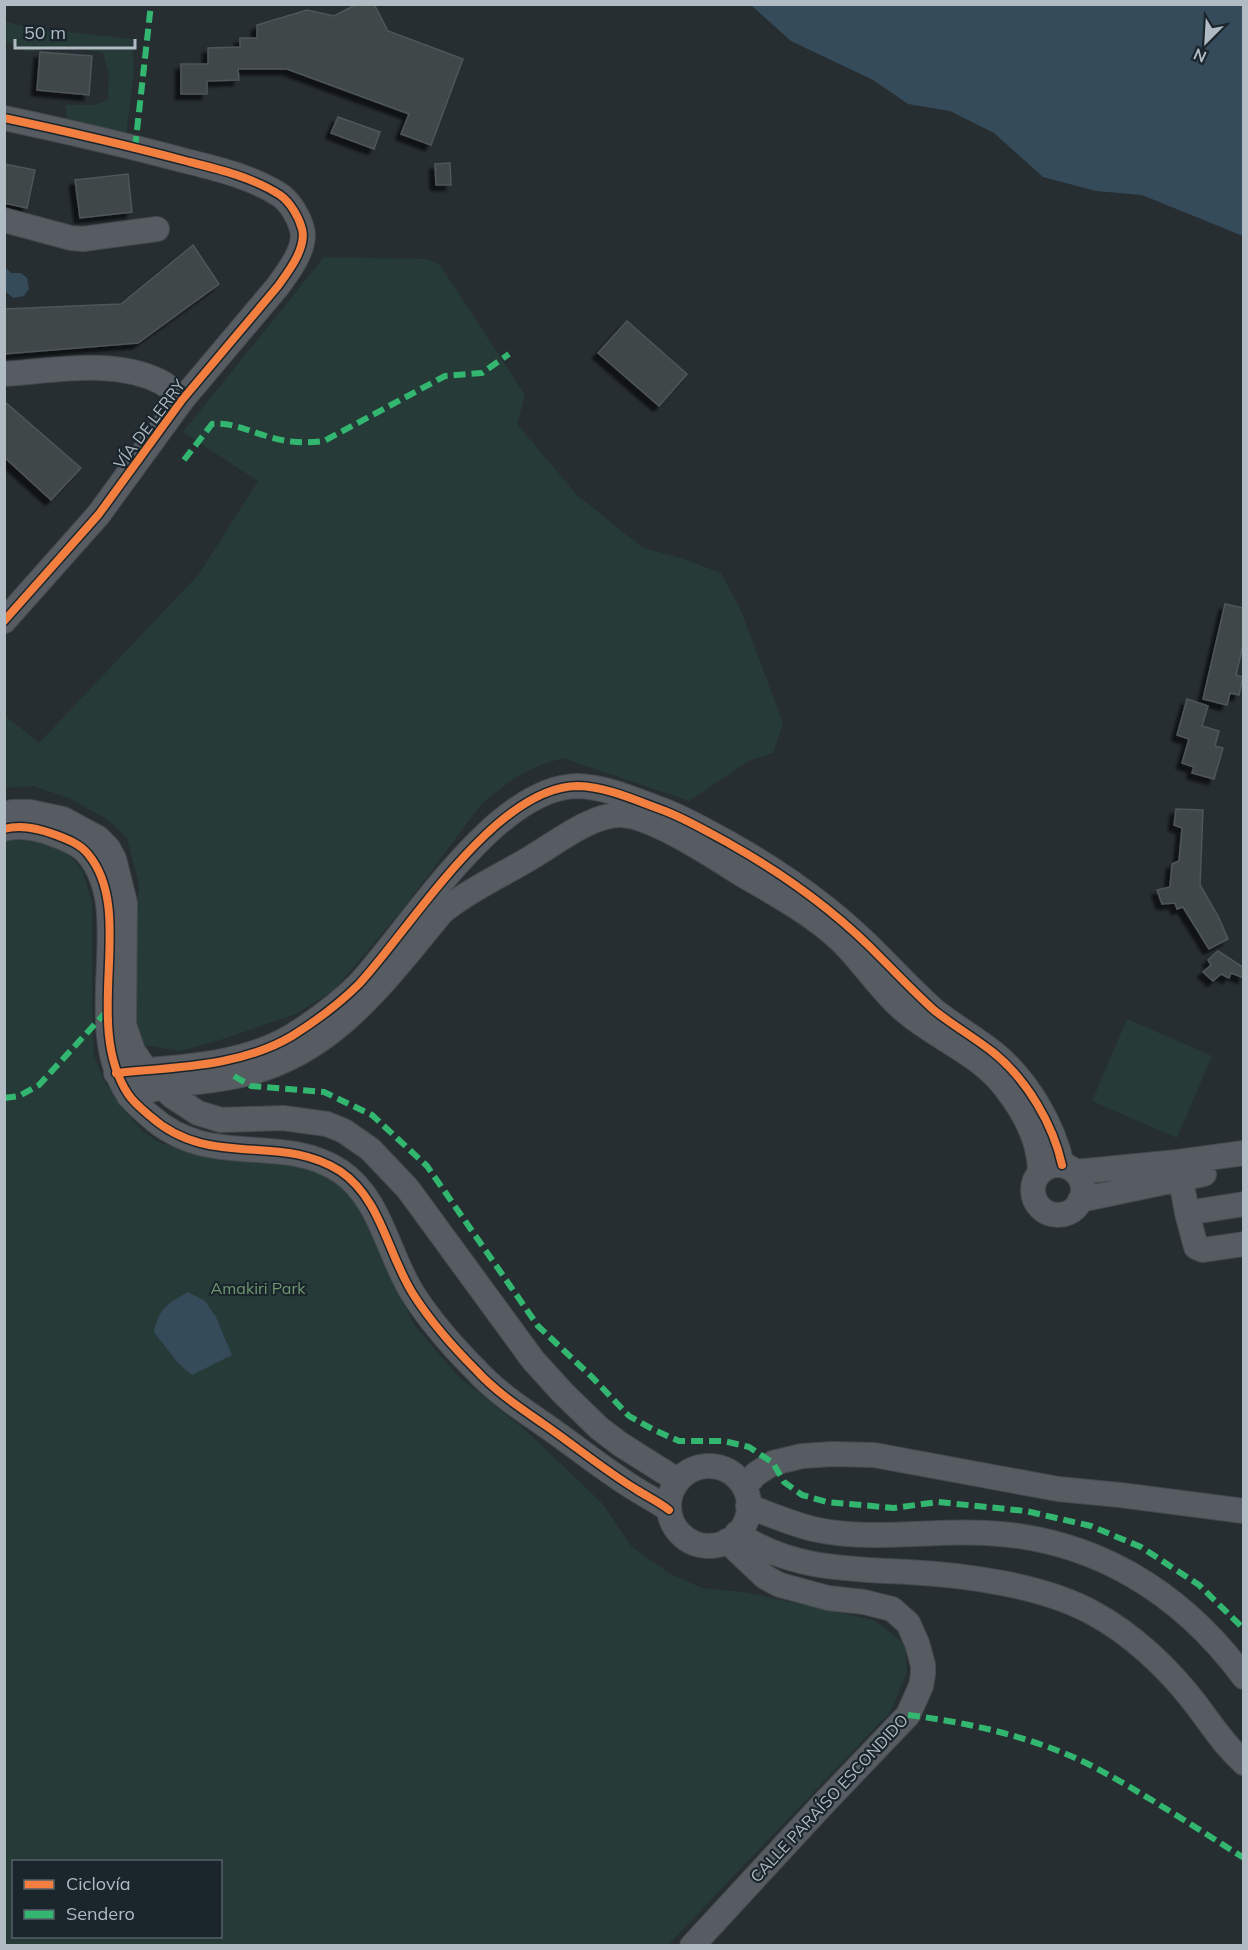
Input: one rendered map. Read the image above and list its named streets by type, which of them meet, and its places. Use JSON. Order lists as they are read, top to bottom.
{
  "streets": {
    "street": ["VÍA DE LERRY", "CALLE PARAÍSO ESCONDIDO"]
  },
  "parks": ["Amakiri Park"],
  "legend": ["Ciclovía", "Sendero"],
  "scale_bar": "50 m",
  "north": "bottom left"
}
